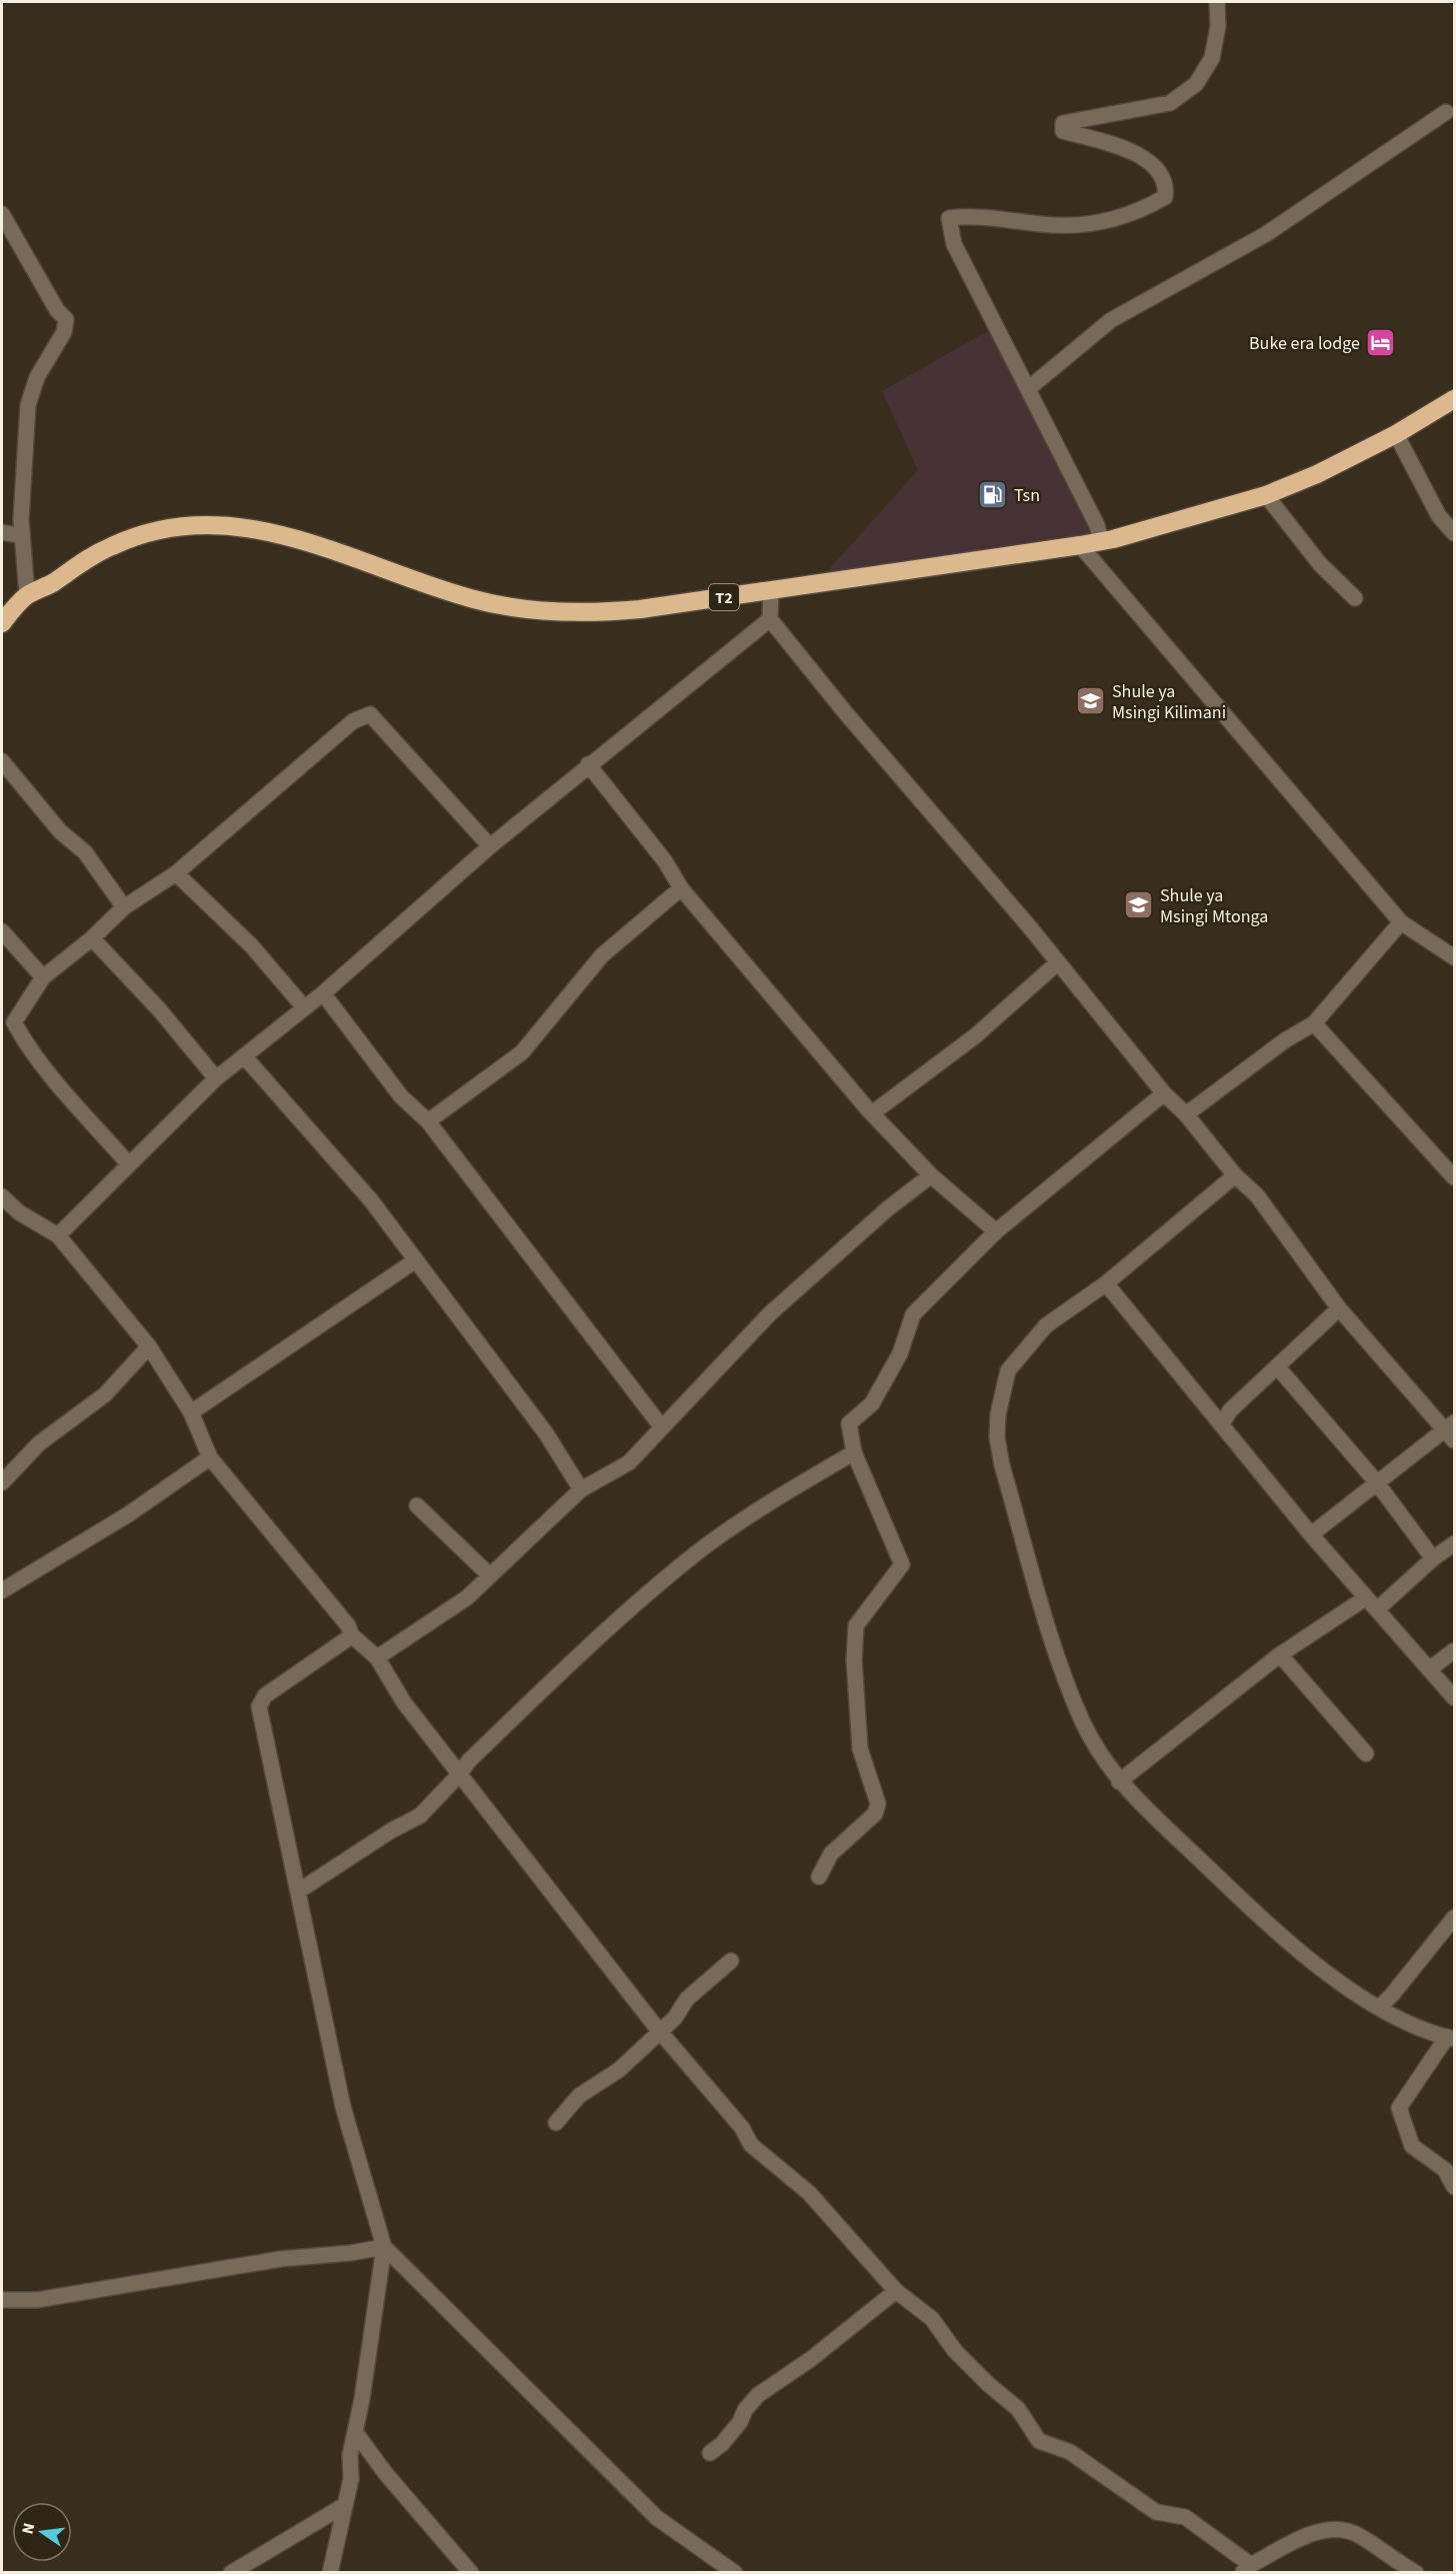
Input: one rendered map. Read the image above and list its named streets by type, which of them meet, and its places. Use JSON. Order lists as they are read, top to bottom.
{
  "streets": {
    "highway": ["T2"]
  },
  "places": {
    "hotel": ["Buke era lodge"],
    "fuel station": ["Tsn"],
    "school or university": ["Shule ya Msingi Kilimani", "Shule ya Msingi Mtonga"]
  },
  "north": "left"
}
